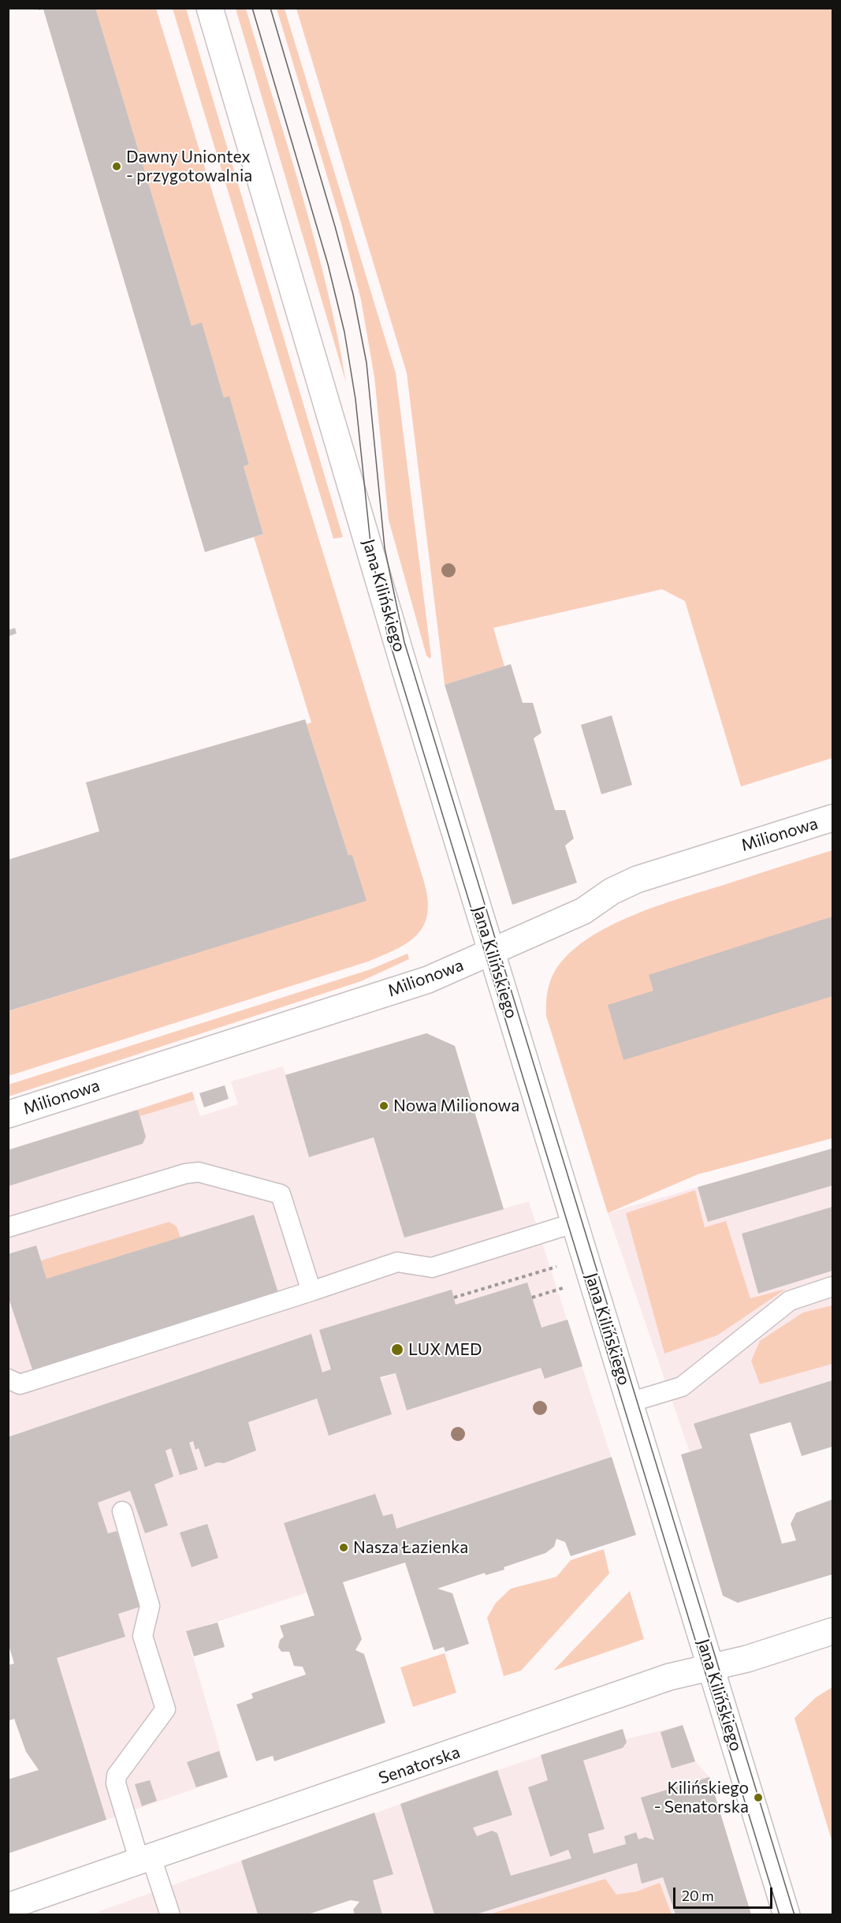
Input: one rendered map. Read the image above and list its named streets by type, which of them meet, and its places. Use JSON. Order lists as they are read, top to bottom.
{
  "streets": {
    "street": ["Jana Kilińskiego", "Milionowa", "Senatorska"]
  },
  "crossings": [
    ["Jana Kilińskiego", "Milionowa"],
    ["Jana Kilińskiego", "Senatorska"]
  ],
  "places": [
    "Dawny Uniontex - przygotowalnia",
    "Nowa Milionowa",
    "LUX MED",
    "Nasza Łazienka",
    "Kilińskiego - Senatorska"
  ],
  "scale_bar": "20 m"
}
